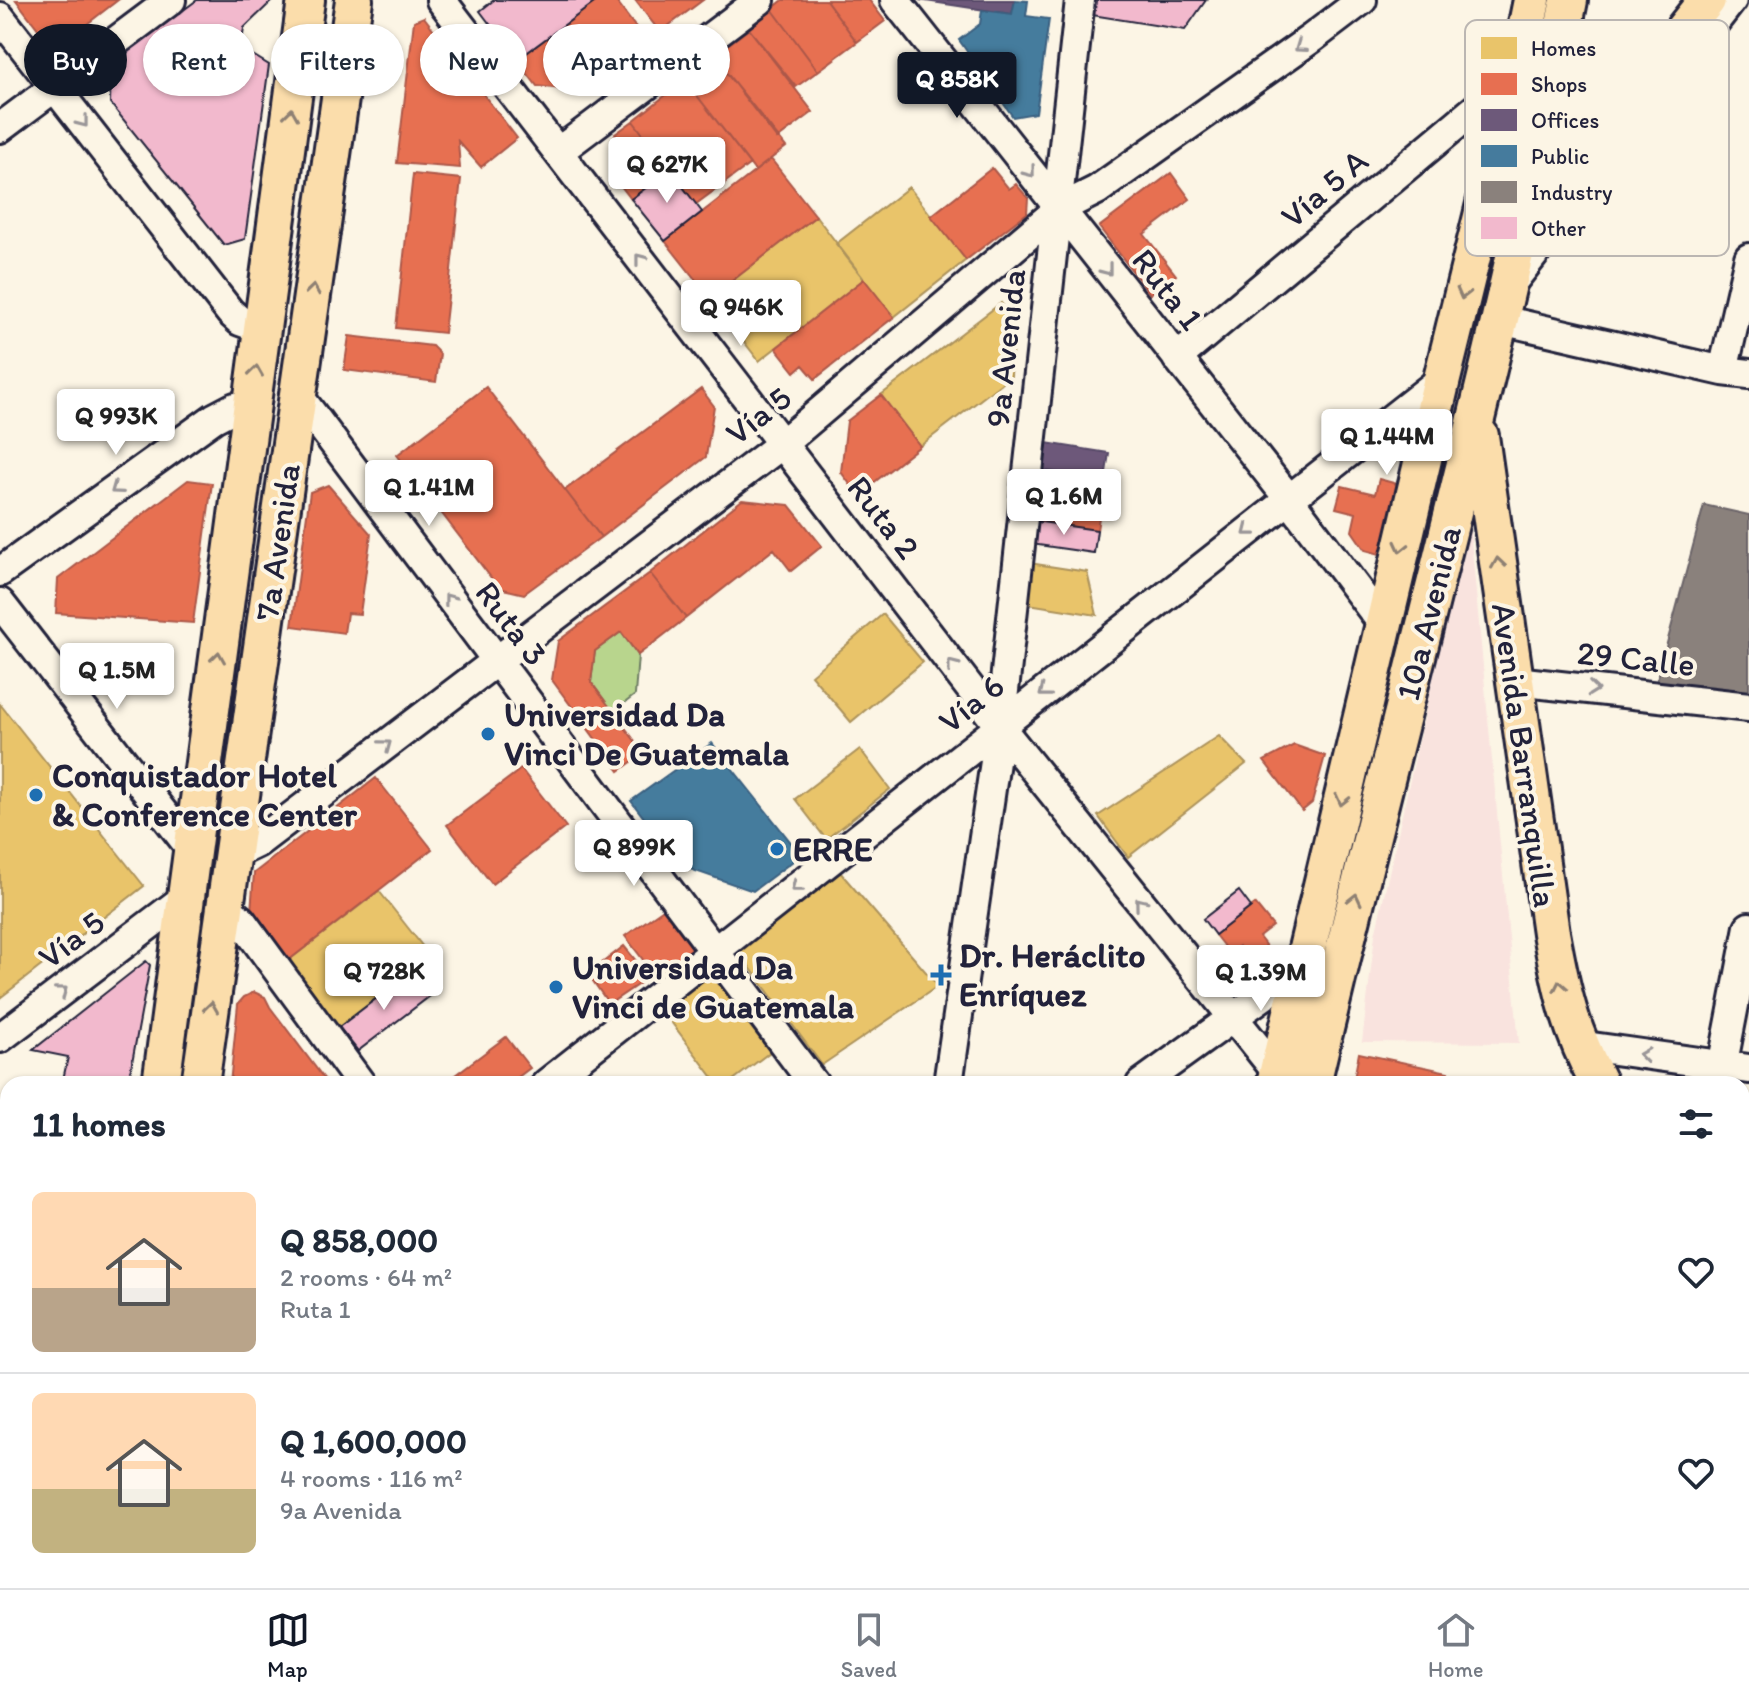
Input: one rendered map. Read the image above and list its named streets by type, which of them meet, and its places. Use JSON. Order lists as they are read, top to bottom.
{
  "streets": {
    "main road": ["7a Avenida", "10a Avenida", "Avenida Barranquilla"],
    "street": [
      "Vía 5 A",
      "Ruta 1",
      "9a Avenida",
      "Vía 5",
      "Ruta 2",
      "Ruta 3",
      "29 Calle",
      "Vía 6"
    ]
  },
  "crossings": [
    ["Vía 5 A", "Ruta 1"],
    ["Ruta 1", "9a Avenida"],
    ["Ruta 1", "Vía 5"],
    ["Ruta 1", "10a Avenida"],
    ["Ruta 1", "Vía 6"],
    ["9a Avenida", "Vía 5"],
    ["9a Avenida", "Ruta 2"],
    ["9a Avenida", "Vía 6"],
    ["Vía 5", "Ruta 2"],
    ["Vía 5", "7a Avenida"],
    ["Vía 5", "Ruta 3"],
    ["Ruta 2", "Vía 6"],
    ["7a Avenida", "Ruta 3"],
    ["10a Avenida", "Vía 6"],
    ["10a Avenida", "Avenida Barranquilla"],
    ["Ruta 3", "Vía 6"],
    ["29 Calle", "Avenida Barranquilla"]
  ],
  "one_way": [
    "Ruta 1",
    "Ruta 2",
    "Ruta 3",
    "29 Calle",
    "Vía 6",
    "Avenida Barranquilla"
  ],
  "places": {
    "other": [
      "Universidad Da Vinci De Guatemala",
      "Conquistador Hotel & Conference Center",
      "ERRE",
      "Universidad Da Vinci de Guatemala"
    ],
    "health": ["Dr. Heráclito Enríquez"]
  },
  "legend": [
    "Homes",
    "Shops",
    "Offices",
    "Public",
    "Industry",
    "Other"
  ],
  "page": {
    "chip": [
      "Buy",
      "Rent",
      "Filters",
      "New",
      "Apartment"
    ],
    "price": [
      "Q 858K",
      "Q 627K",
      "Q 946K",
      "Q 993K",
      "Q 1.44M",
      "Q 1.41M",
      "Q 1.6M",
      "Q 1.5M",
      "Q 899K",
      "Q 728K",
      "Q 1.39M"
    ],
    "heading": "11 homes",
    "list": [
      {
        "name": "Q 858,000",
        "note": "2 rooms · 64 m² · Ruta 1"
      },
      {
        "name": "Q 1,600,000",
        "note": "4 rooms · 116 m² · 9a Avenida"
      }
    ],
    "tabs": ["Map", "Saved", "Home"]
  }
}
